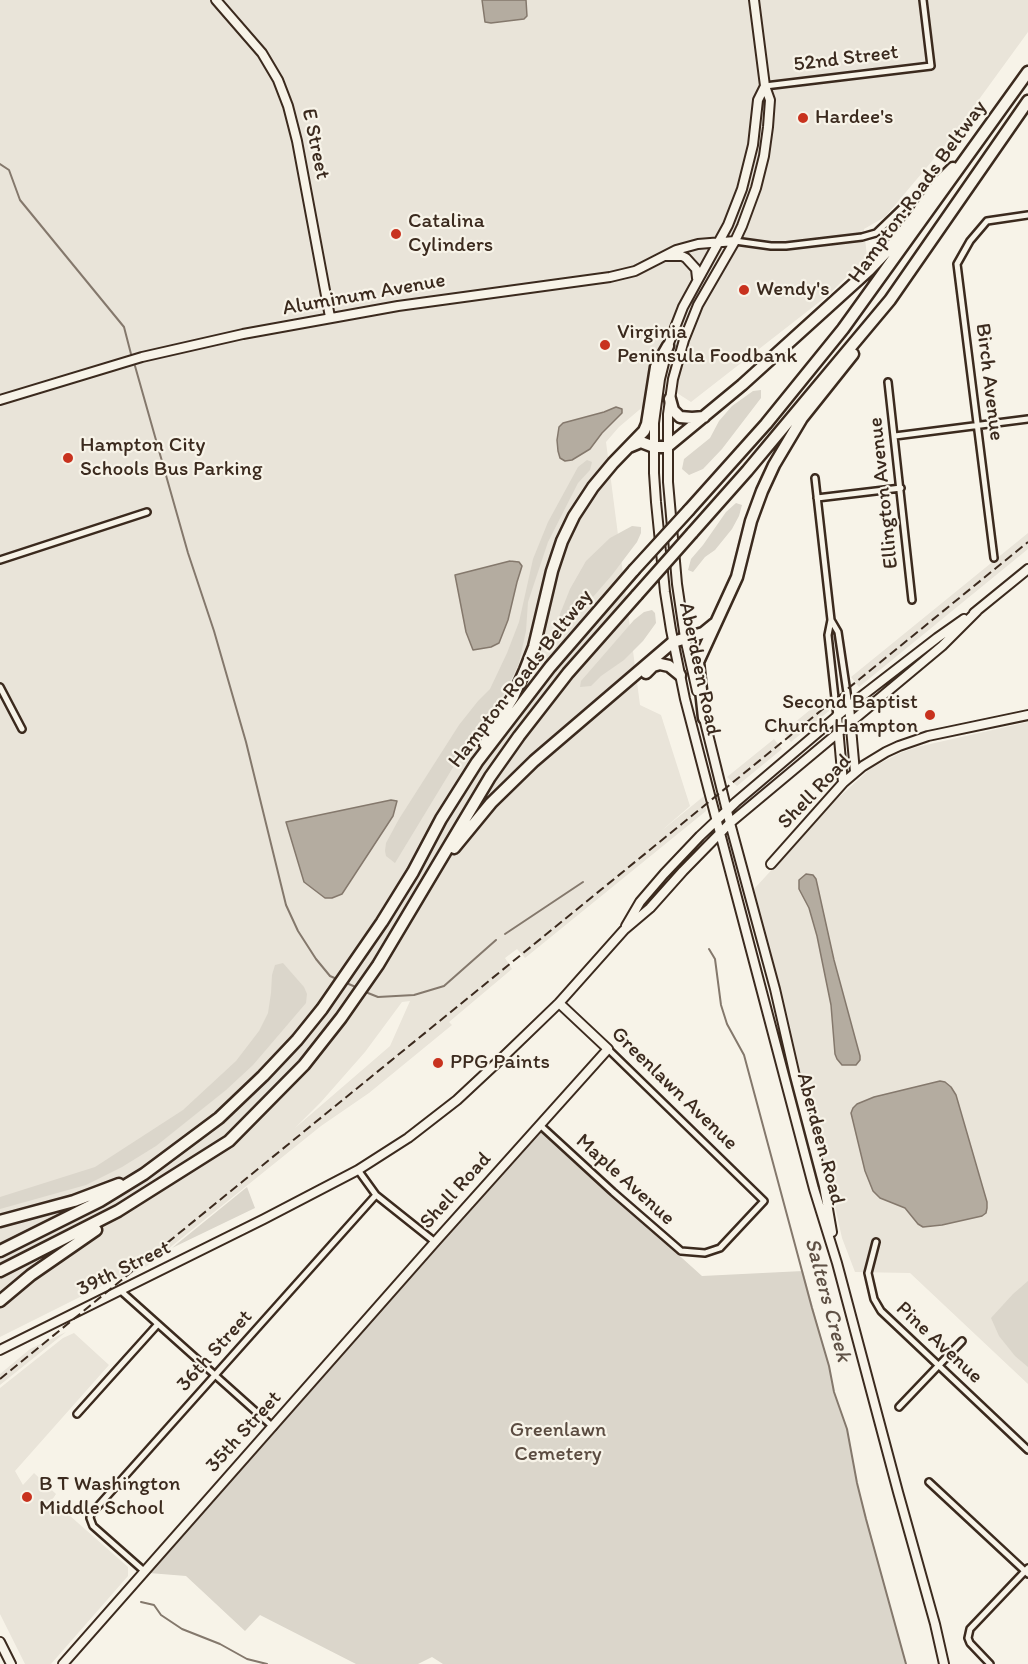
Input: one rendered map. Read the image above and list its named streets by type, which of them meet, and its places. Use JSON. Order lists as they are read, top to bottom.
{
  "streets": {
    "highway": ["Hampton Roads Beltway"],
    "main road": [
      "E Street",
      "Aluminum Avenue",
      "Aberdeen Road",
      "Shell Road",
      "Greenlawn Avenue",
      "39th Street",
      "35th Street"
    ],
    "street": [
      "52nd Street",
      "Birch Avenue",
      "Ellington Avenue",
      "Maple Avenue",
      "Pine Avenue",
      "36th Street"
    ]
  },
  "crossings": [
    ["52nd Street", "Aberdeen Road"],
    ["E Street", "Aluminum Avenue"],
    ["Aluminum Avenue", "Aberdeen Road"],
    ["Shell Road", "Greenlawn Avenue"],
    ["Shell Road", "Maple Avenue"],
    ["Shell Road", "35th Street"],
    ["Greenlawn Avenue", "Maple Avenue"],
    ["Greenlawn Avenue", "39th Street"],
    ["36th Street", "35th Street"]
  ],
  "water": ["Salters Creek"],
  "parks": ["Greenlawn Cemetery"],
  "places": [
    "Hardee's",
    "Catalina Cylinders",
    "Wendy's",
    "Virginia Peninsula Foodbank",
    "Hampton City Schools Bus Parking",
    "Second Baptist Church Hampton",
    "PPG Paints",
    "B T Washington Middle School"
  ]
}
